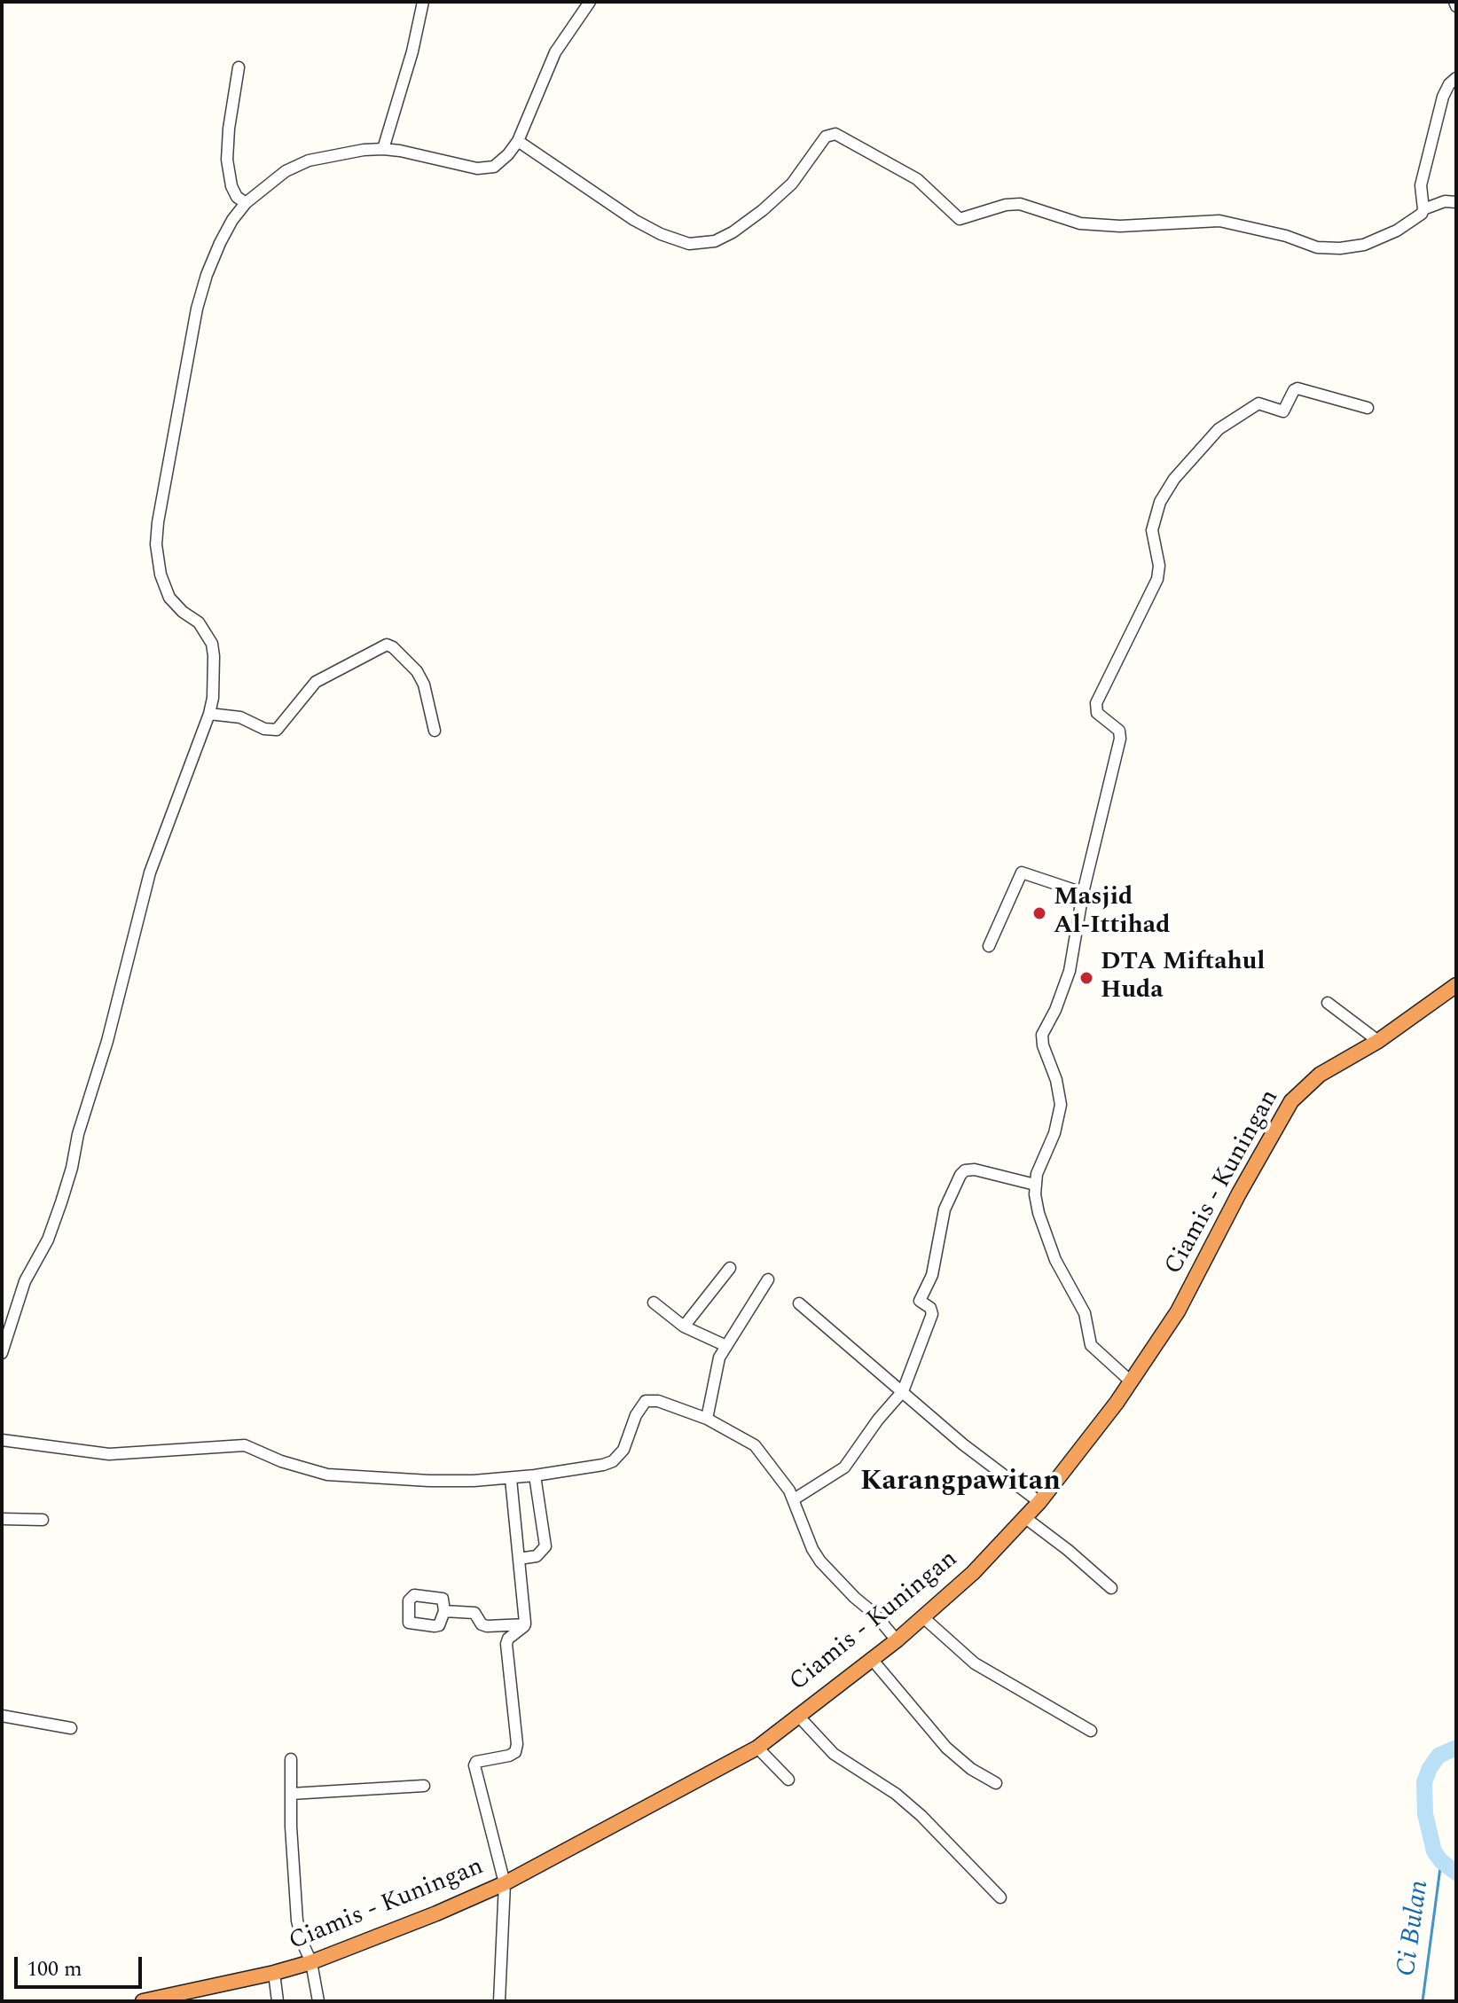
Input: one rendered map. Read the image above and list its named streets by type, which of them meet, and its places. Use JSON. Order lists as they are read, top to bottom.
{
  "streets": {
    "highway": ["Ciamis - Kuningan"]
  },
  "districts": ["Karangpawitan"],
  "water": ["Ci Bulan"],
  "places": ["Masjid Al-Ittihad", "DTA Miftahul Huda"],
  "scale_bar": "100 m"
}
